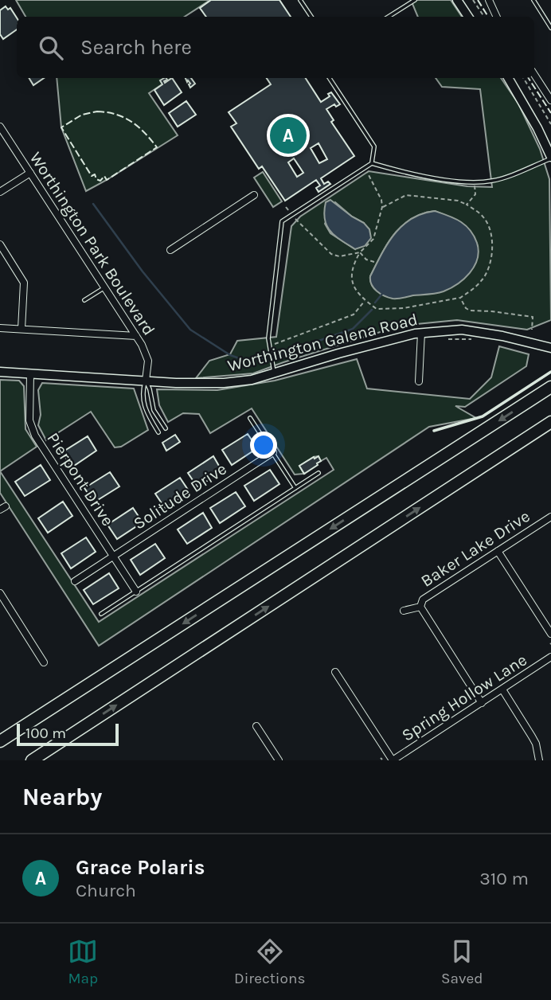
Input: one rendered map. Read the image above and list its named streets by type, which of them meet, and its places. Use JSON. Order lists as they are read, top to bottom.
{
  "streets": {
    "street": [
      "Worthington Park Boulevard",
      "Worthington Galena Road",
      "Pierpont Drive",
      "Solitude Drive",
      "Baker Lake Drive",
      "Spring Hollow Lane"
    ]
  },
  "crossings": [
    ["Worthington Park Boulevard", "Worthington Galena Road"],
    ["Worthington Galena Road", "Pierpont Drive"],
    ["Pierpont Drive", "Solitude Drive"]
  ],
  "scale_bar": "100 m",
  "page": {
    "search": "Search here",
    "pins": "A",
    "scale": "100 m",
    "heading": "Nearby",
    "list": [
      {
        "mark": "A",
        "name": "Grace Polaris",
        "note": "Church",
        "value": "310 m"
      }
    ],
    "nav": ["Map", "Directions", "Saved"]
  }
}
